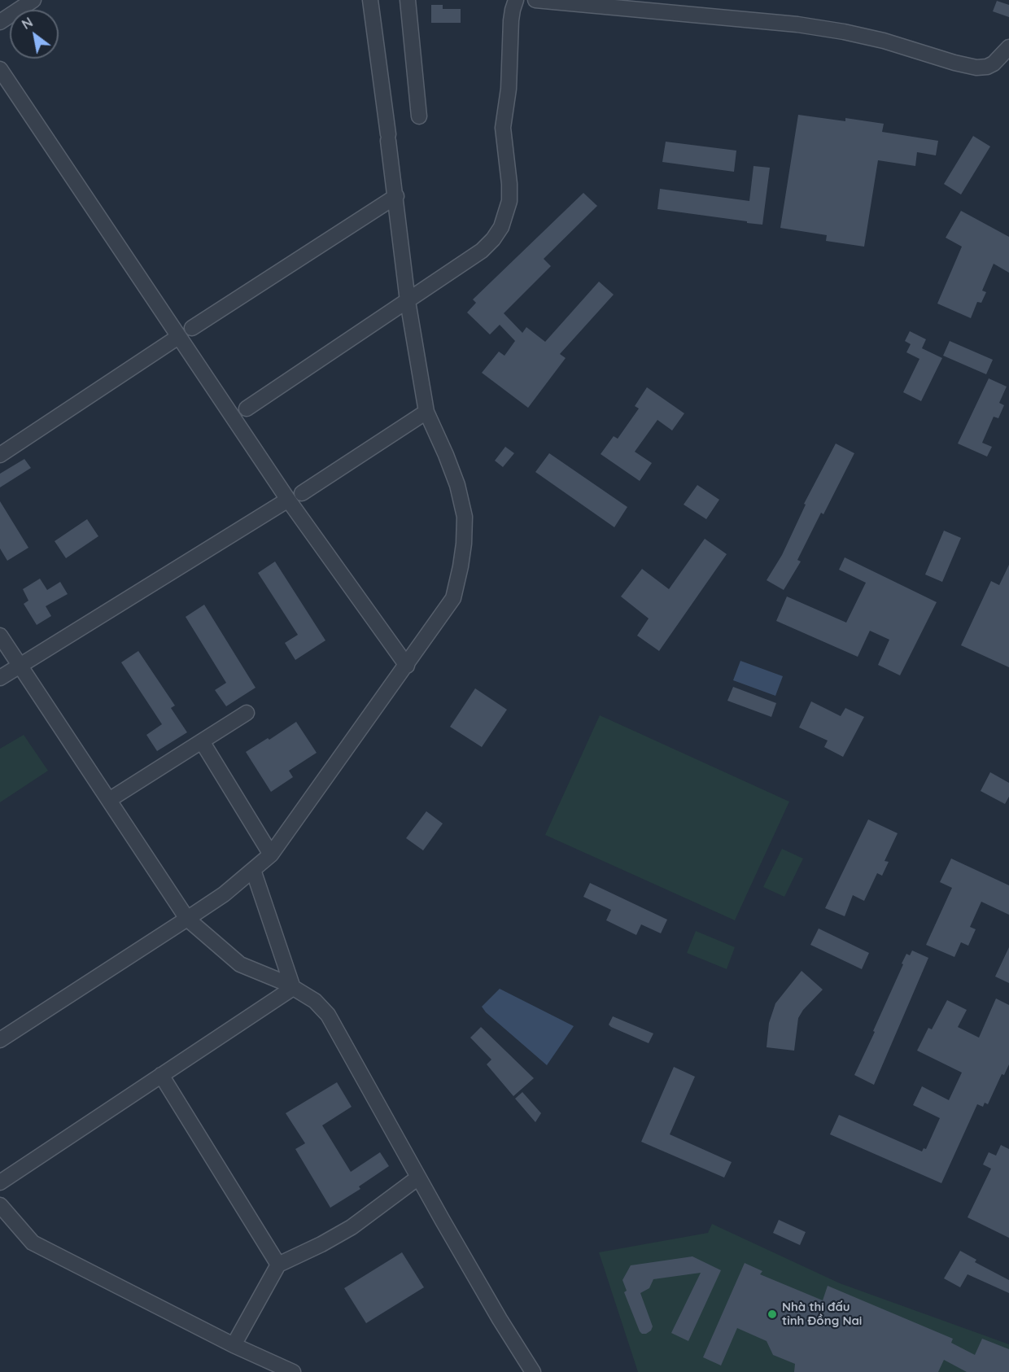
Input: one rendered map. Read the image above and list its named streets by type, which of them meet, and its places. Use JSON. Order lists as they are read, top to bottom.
{
  "places": ["Nhà thi đấu tỉnh Đồng Nai"],
  "north": "top left"
}
